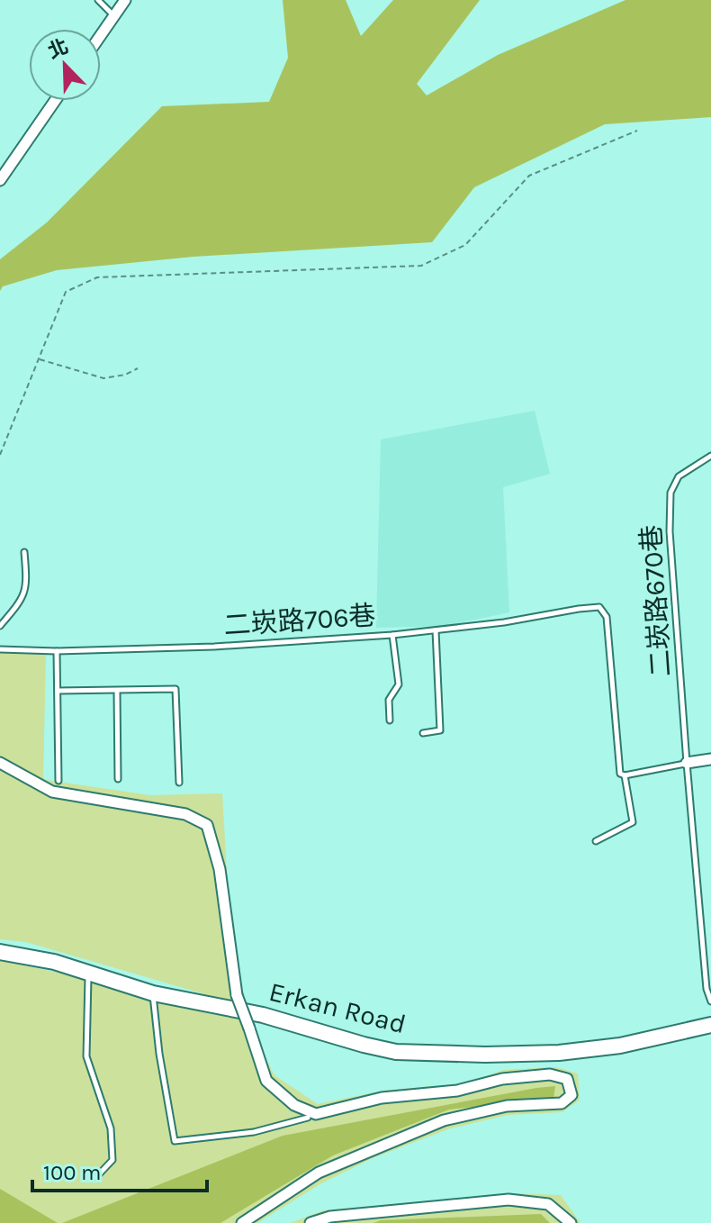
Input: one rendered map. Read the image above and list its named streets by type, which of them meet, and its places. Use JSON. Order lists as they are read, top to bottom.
{
  "streets": {
    "street": ["Erkan Road"],
    "lane": ["二崁路670巷", "二崁路706巷"]
  },
  "crossings": [
    ["二崁路670巷", "二崁路706巷"]
  ],
  "scale_bar": "100 m",
  "north": "top left"
}
